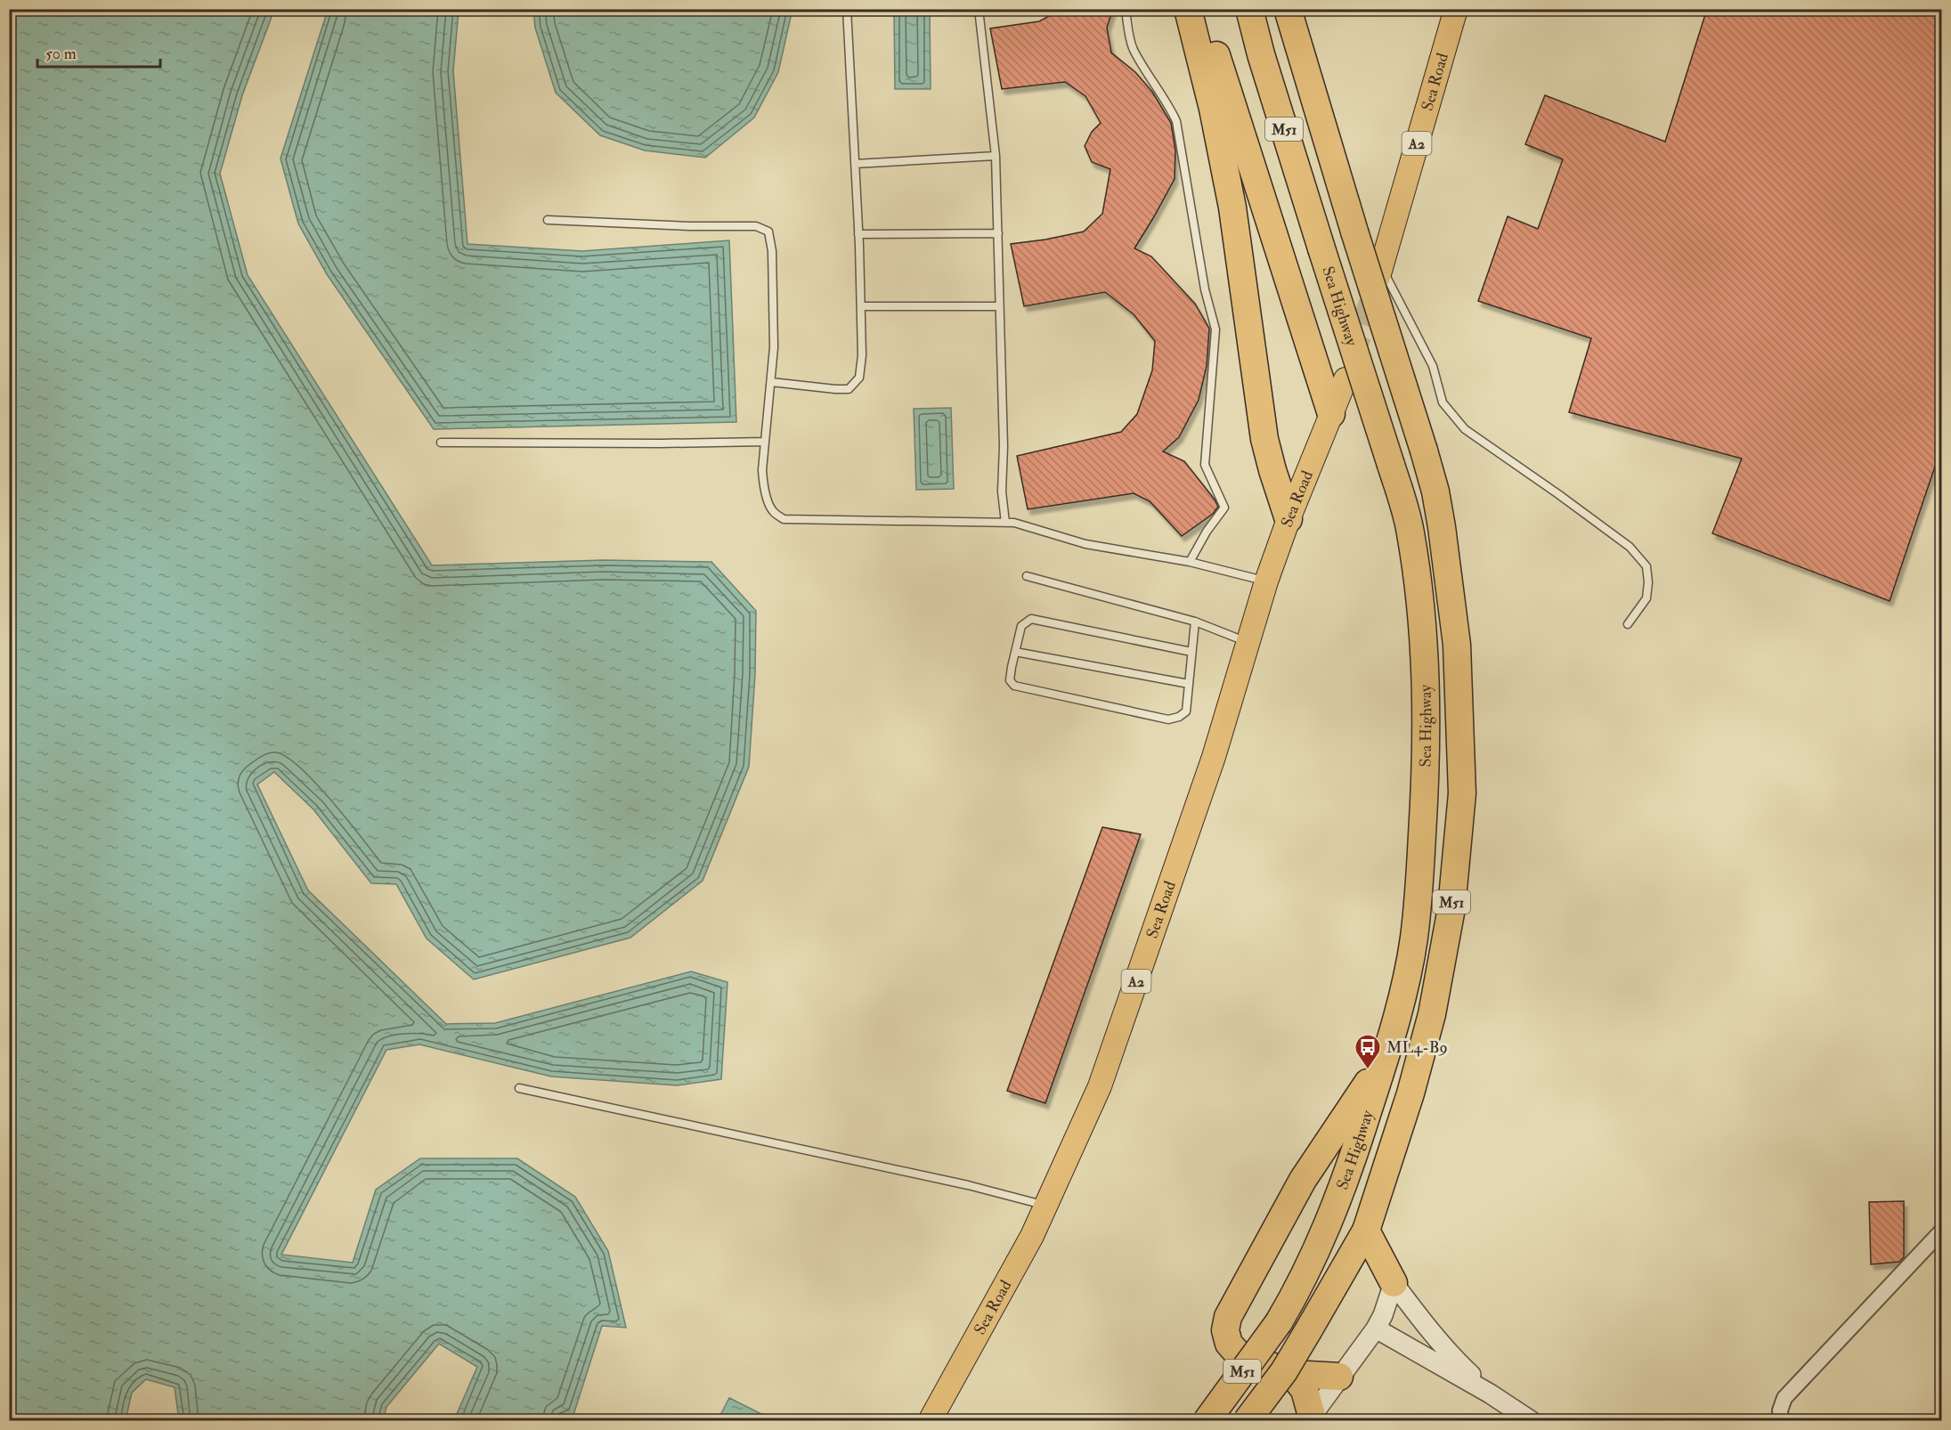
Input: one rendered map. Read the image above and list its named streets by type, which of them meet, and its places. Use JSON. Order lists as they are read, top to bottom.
{
  "streets": {
    "highway": ["M51", "Sea Highway"],
    "main road": ["Sea Road", "A2"]
  },
  "places": {
    "bus stop": ["ML4-B9"]
  },
  "scale_bar": "50 m"
}
